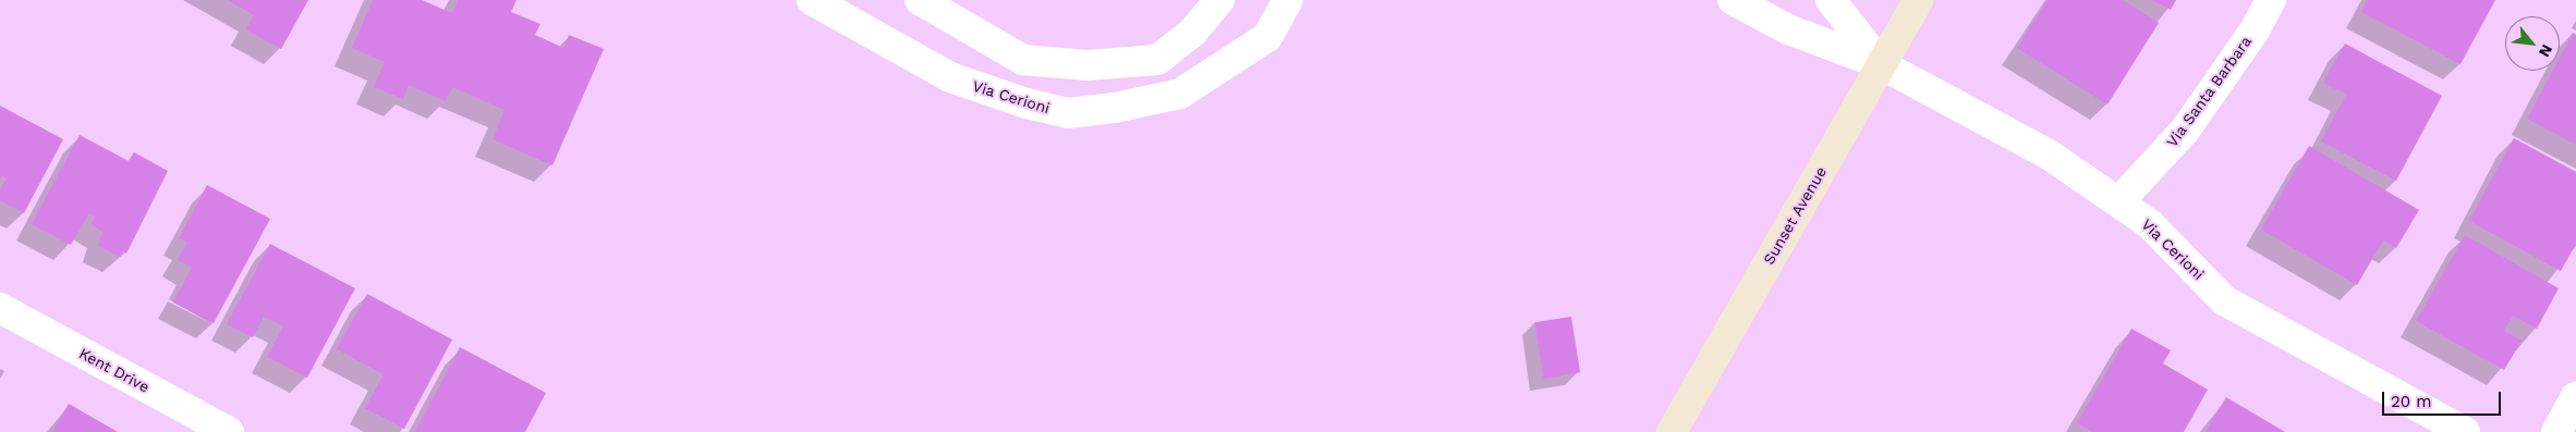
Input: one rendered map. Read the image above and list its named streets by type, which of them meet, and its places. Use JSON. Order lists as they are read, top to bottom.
{
  "streets": {
    "main road": ["Sunset Avenue"],
    "street": ["Via Santa Barbara", "Via Cerioni", "Kent Drive"]
  },
  "crossings": [
    ["Via Santa Barbara", "Via Cerioni"],
    ["Via Cerioni", "Sunset Avenue"]
  ],
  "scale_bar": "20 m",
  "north": "bottom right"
}
